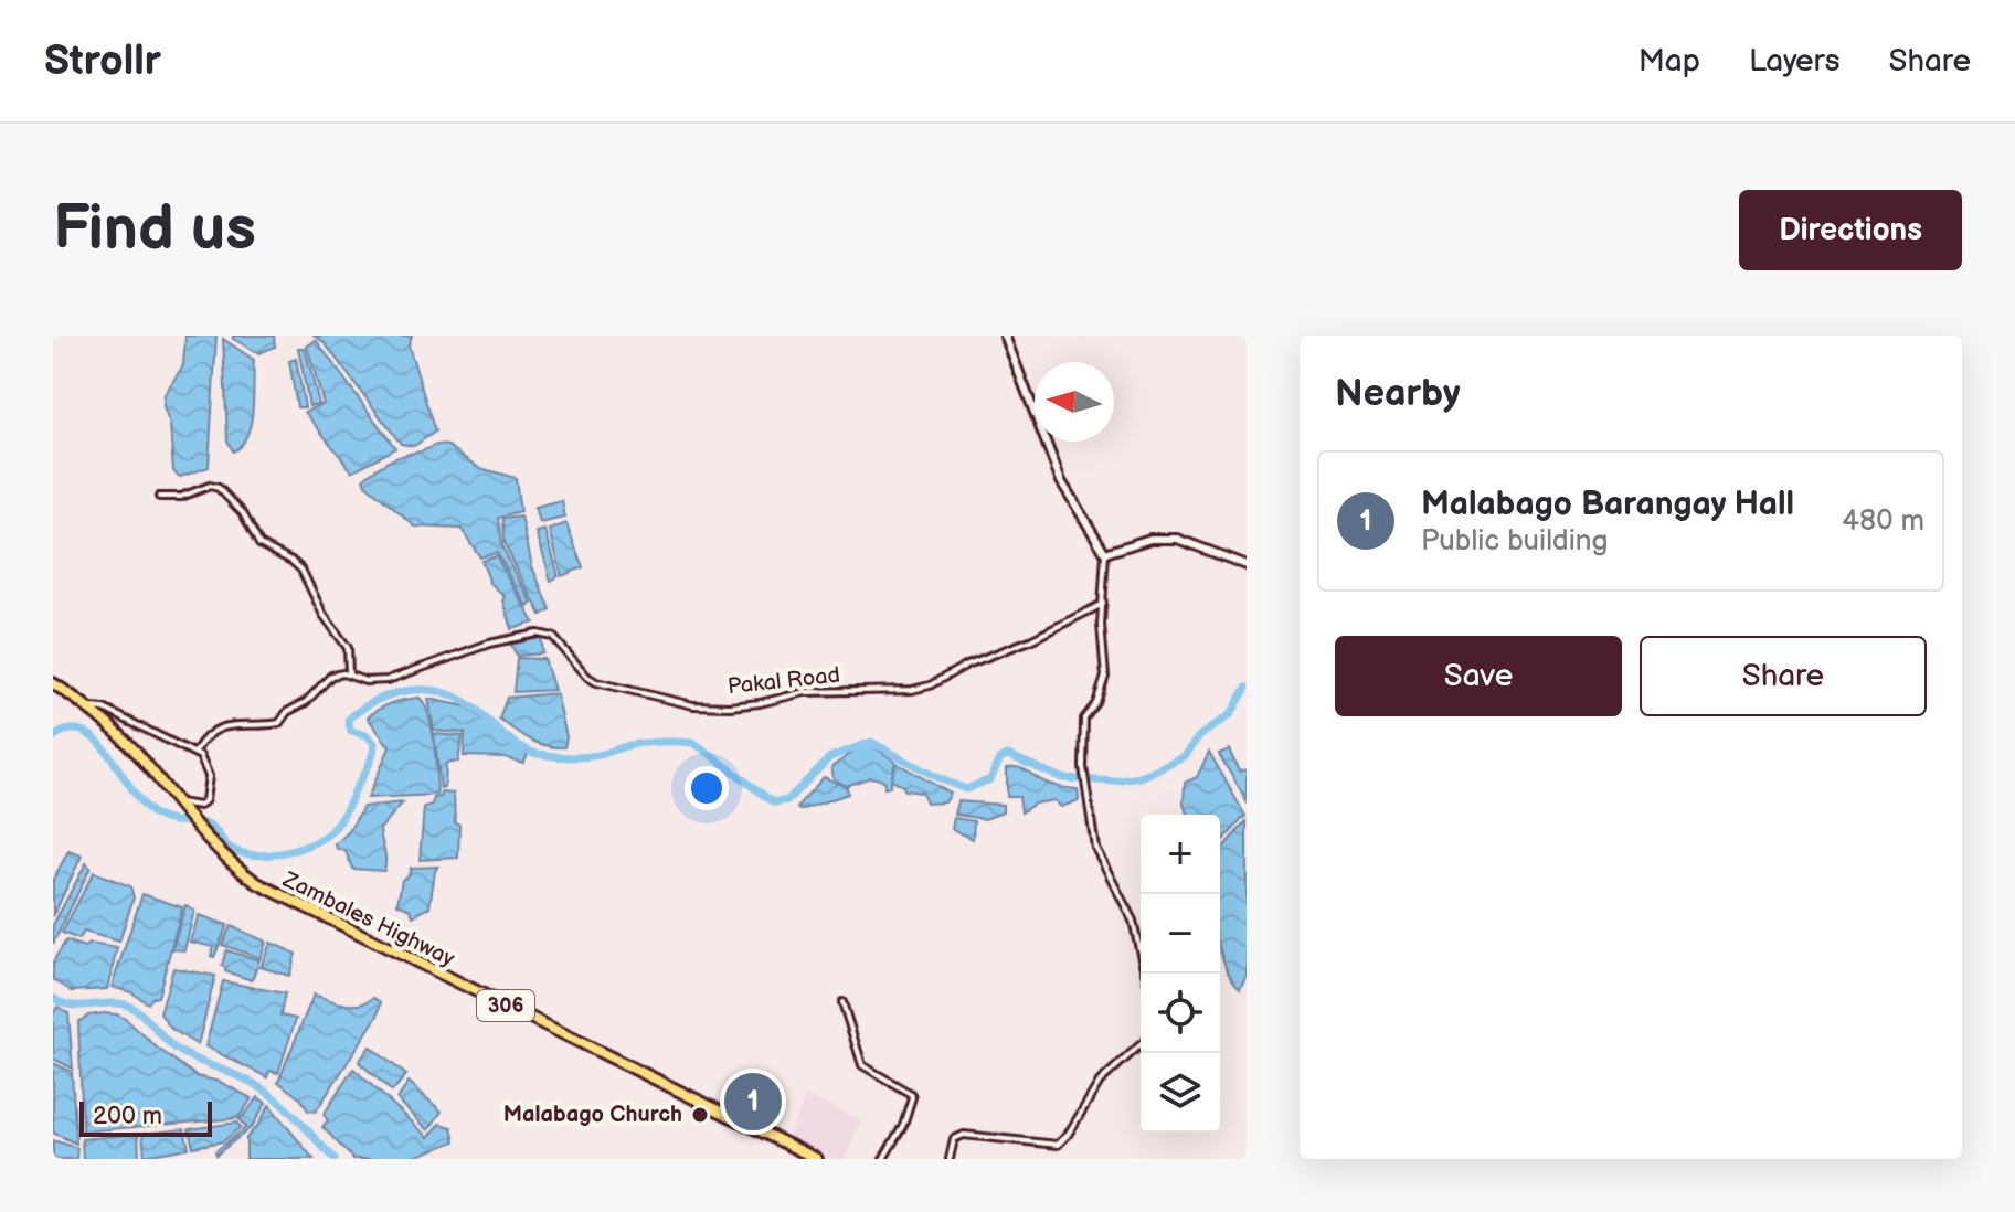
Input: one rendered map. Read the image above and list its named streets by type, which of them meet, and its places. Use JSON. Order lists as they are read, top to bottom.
{
  "streets": {
    "main road": ["Zambales Highway", "306"],
    "street": ["Pakal Road"]
  },
  "places": ["Malabago Church"],
  "scale_bar": "200 m",
  "north": "left",
  "page": {
    "header": "Strollr",
    "nav": ["Map", "Layers", "Share"],
    "buttons": [
      "Directions",
      ["Save", "Share"]
    ],
    "title": "Find us",
    "heading": "Nearby",
    "list": [
      {
        "mark": "1",
        "name": "Malabago Barangay Hall",
        "note": "Public building",
        "value": "480 m"
      }
    ],
    "map_buttons": ["+", "−"],
    "pins": "1",
    "scale": "200 m"
  }
}
